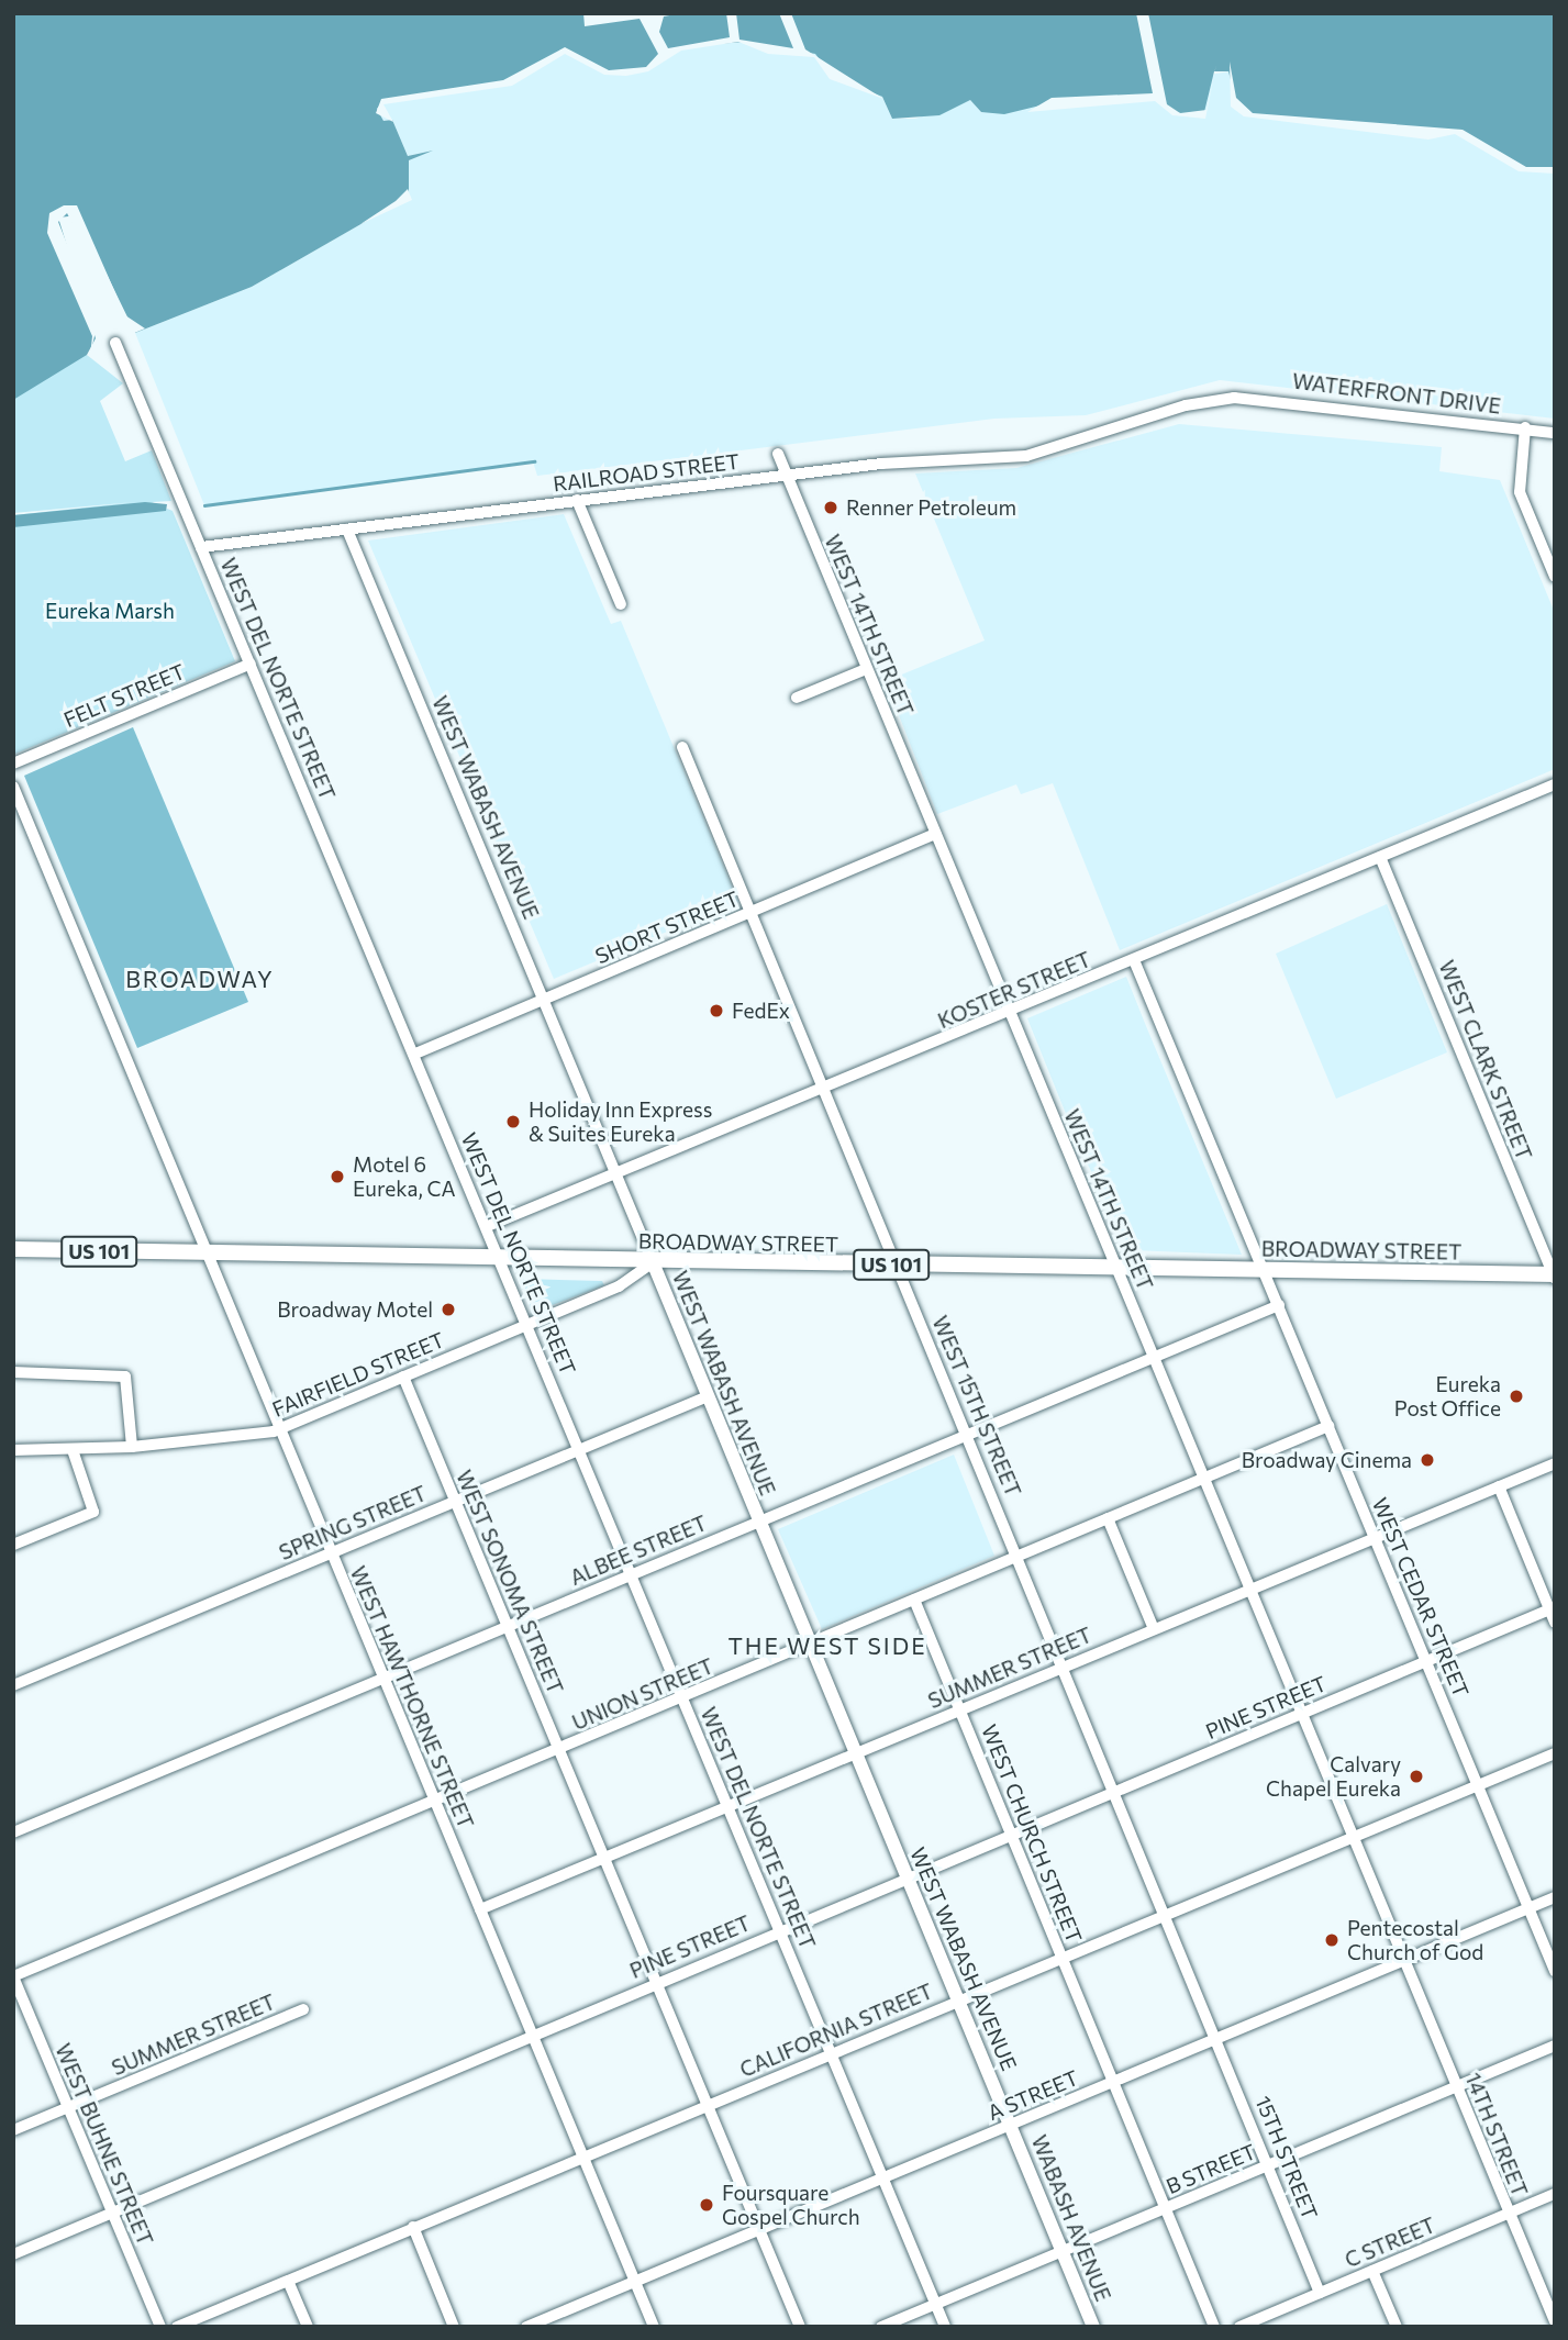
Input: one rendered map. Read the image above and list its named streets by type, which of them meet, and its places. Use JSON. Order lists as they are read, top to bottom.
{
  "streets": {
    "highway": ["BROADWAY STREET", "US 101"],
    "main road": ["WEST WABASH AVENUE", "WABASH AVENUE"],
    "street": [
      "WATERFRONT DRIVE",
      "RAILROAD STREET",
      "WEST 14TH STREET",
      "WEST DEL NORTE STREET",
      "FELT STREET",
      "SHORT STREET",
      "KOSTER STREET",
      "WEST CLARK STREET",
      "FAIRFIELD STREET",
      "WEST 15TH STREET",
      "SPRING STREET",
      "ALBEE STREET",
      "WEST SONOMA STREET",
      "WEST CEDAR STREET",
      "SUMMER STREET",
      "UNION STREET",
      "WEST HAWTHORNE STREET",
      "PINE STREET",
      "WEST CHURCH STREET",
      "CALIFORNIA STREET",
      "A STREET",
      "14TH STREET",
      "WEST BUHNE STREET",
      "15TH STREET",
      "B STREET",
      "C STREET"
    ]
  },
  "crossings": [
    ["WATERFRONT DRIVE", "RAILROAD STREET"],
    ["RAILROAD STREET", "WEST 14TH STREET"],
    ["RAILROAD STREET", "WEST DEL NORTE STREET"],
    ["RAILROAD STREET", "WEST WABASH AVENUE"],
    ["WEST 14TH STREET", "SHORT STREET"],
    ["WEST 14TH STREET", "KOSTER STREET"],
    ["WEST 14TH STREET", "BROADWAY STREET"],
    ["WEST 14TH STREET", "ALBEE STREET"],
    ["WEST 14TH STREET", "SUMMER STREET"],
    ["WEST 14TH STREET", "UNION STREET"],
    ["WEST 14TH STREET", "PINE STREET"],
    ["WEST 14TH STREET", "CALIFORNIA STREET"],
    ["WEST 14TH STREET", "A STREET"],
    ["WEST 14TH STREET", "14TH STREET"],
    ["WEST DEL NORTE STREET", "FELT STREET"],
    ["WEST DEL NORTE STREET", "SHORT STREET"],
    ["WEST DEL NORTE STREET", "KOSTER STREET"],
    ["WEST DEL NORTE STREET", "BROADWAY STREET"],
    ["WEST DEL NORTE STREET", "FAIRFIELD STREET"],
    ["WEST DEL NORTE STREET", "SPRING STREET"],
    ["WEST DEL NORTE STREET", "ALBEE STREET"],
    ["WEST DEL NORTE STREET", "SUMMER STREET"],
    ["WEST DEL NORTE STREET", "UNION STREET"],
    ["WEST DEL NORTE STREET", "PINE STREET"],
    ["WEST DEL NORTE STREET", "CALIFORNIA STREET"],
    ["WEST DEL NORTE STREET", "A STREET"],
    ["WEST DEL NORTE STREET", "B STREET"],
    ["WEST WABASH AVENUE", "SHORT STREET"],
    ["WEST WABASH AVENUE", "KOSTER STREET"],
    ["WEST WABASH AVENUE", "BROADWAY STREET"],
    ["WEST WABASH AVENUE", "FAIRFIELD STREET"],
    ["WEST WABASH AVENUE", "SPRING STREET"],
    ["WEST WABASH AVENUE", "ALBEE STREET"],
    ["WEST WABASH AVENUE", "SUMMER STREET"],
    ["WEST WABASH AVENUE", "UNION STREET"],
    ["WEST WABASH AVENUE", "PINE STREET"],
    ["WEST WABASH AVENUE", "CALIFORNIA STREET"],
    ["WEST WABASH AVENUE", "A STREET"],
    ["WEST WABASH AVENUE", "WABASH AVENUE"],
    ["SHORT STREET", "WEST 15TH STREET"],
    ["KOSTER STREET", "WEST CLARK STREET"],
    ["KOSTER STREET", "WEST 15TH STREET"],
    ["KOSTER STREET", "WEST CEDAR STREET"],
    ["WEST CLARK STREET", "BROADWAY STREET"],
    ["BROADWAY STREET", "FAIRFIELD STREET"],
    ["BROADWAY STREET", "WEST 15TH STREET"],
    ["BROADWAY STREET", "WEST CEDAR STREET"],
    ["BROADWAY STREET", "WEST HAWTHORNE STREET"],
    ["FAIRFIELD STREET", "WEST SONOMA STREET"],
    ["FAIRFIELD STREET", "WEST HAWTHORNE STREET"],
    ["WEST 15TH STREET", "ALBEE STREET"],
    ["WEST 15TH STREET", "SUMMER STREET"],
    ["WEST 15TH STREET", "UNION STREET"],
    ["WEST 15TH STREET", "PINE STREET"],
    ["WEST 15TH STREET", "CALIFORNIA STREET"],
    ["WEST 15TH STREET", "A STREET"],
    ["WEST 15TH STREET", "15TH STREET"],
    ["SPRING STREET", "WEST SONOMA STREET"],
    ["SPRING STREET", "WEST HAWTHORNE STREET"],
    ["ALBEE STREET", "WEST SONOMA STREET"],
    ["ALBEE STREET", "WEST CEDAR STREET"],
    ["ALBEE STREET", "WEST HAWTHORNE STREET"],
    ["WEST SONOMA STREET", "SUMMER STREET"],
    ["WEST SONOMA STREET", "UNION STREET"],
    ["WEST SONOMA STREET", "PINE STREET"],
    ["WEST SONOMA STREET", "CALIFORNIA STREET"],
    ["WEST SONOMA STREET", "A STREET"],
    ["WEST CEDAR STREET", "SUMMER STREET"],
    ["WEST CEDAR STREET", "UNION STREET"],
    ["WEST CEDAR STREET", "PINE STREET"],
    ["WEST CEDAR STREET", "CALIFORNIA STREET"],
    ["WEST CEDAR STREET", "A STREET"],
    ["SUMMER STREET", "WEST HAWTHORNE STREET"],
    ["SUMMER STREET", "WEST CHURCH STREET"],
    ["SUMMER STREET", "WEST BUHNE STREET"],
    ["UNION STREET", "WEST HAWTHORNE STREET"],
    ["UNION STREET", "WEST CHURCH STREET"],
    ["UNION STREET", "WEST BUHNE STREET"],
    ["WEST HAWTHORNE STREET", "PINE STREET"],
    ["WEST HAWTHORNE STREET", "CALIFORNIA STREET"],
    ["WEST HAWTHORNE STREET", "A STREET"],
    ["PINE STREET", "WEST CHURCH STREET"],
    ["PINE STREET", "WEST BUHNE STREET"],
    ["WEST CHURCH STREET", "CALIFORNIA STREET"],
    ["WEST CHURCH STREET", "A STREET"],
    ["WEST CHURCH STREET", "B STREET"],
    ["A STREET", "14TH STREET"],
    ["A STREET", "15TH STREET"],
    ["A STREET", "WABASH AVENUE"],
    ["14TH STREET", "B STREET"],
    ["14TH STREET", "C STREET"],
    ["15TH STREET", "B STREET"],
    ["15TH STREET", "C STREET"],
    ["B STREET", "WABASH AVENUE"]
  ],
  "districts": ["BROADWAY", "THE WEST SIDE"],
  "parks": ["Eureka Marsh"],
  "places": [
    "Renner Petroleum",
    "FedEx",
    "Holiday Inn Express & Suites Eureka",
    "Motel 6 Eureka, CA",
    "Broadway Motel",
    "Eureka Post Office",
    "Broadway Cinema",
    "Calvary Chapel Eureka",
    "Pentecostal Church of God",
    "Foursquare Gospel Church"
  ]
}
